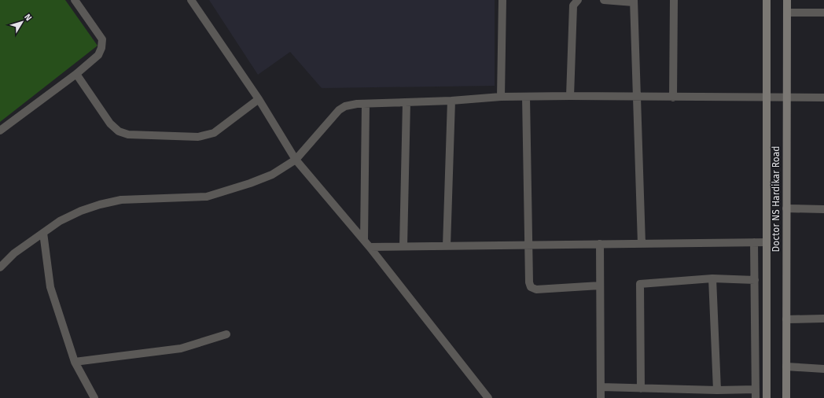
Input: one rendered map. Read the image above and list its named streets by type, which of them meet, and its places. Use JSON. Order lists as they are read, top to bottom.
{
  "streets": {
    "street": ["Doctor NS Hardikar Road"]
  },
  "north": "top right"
}
